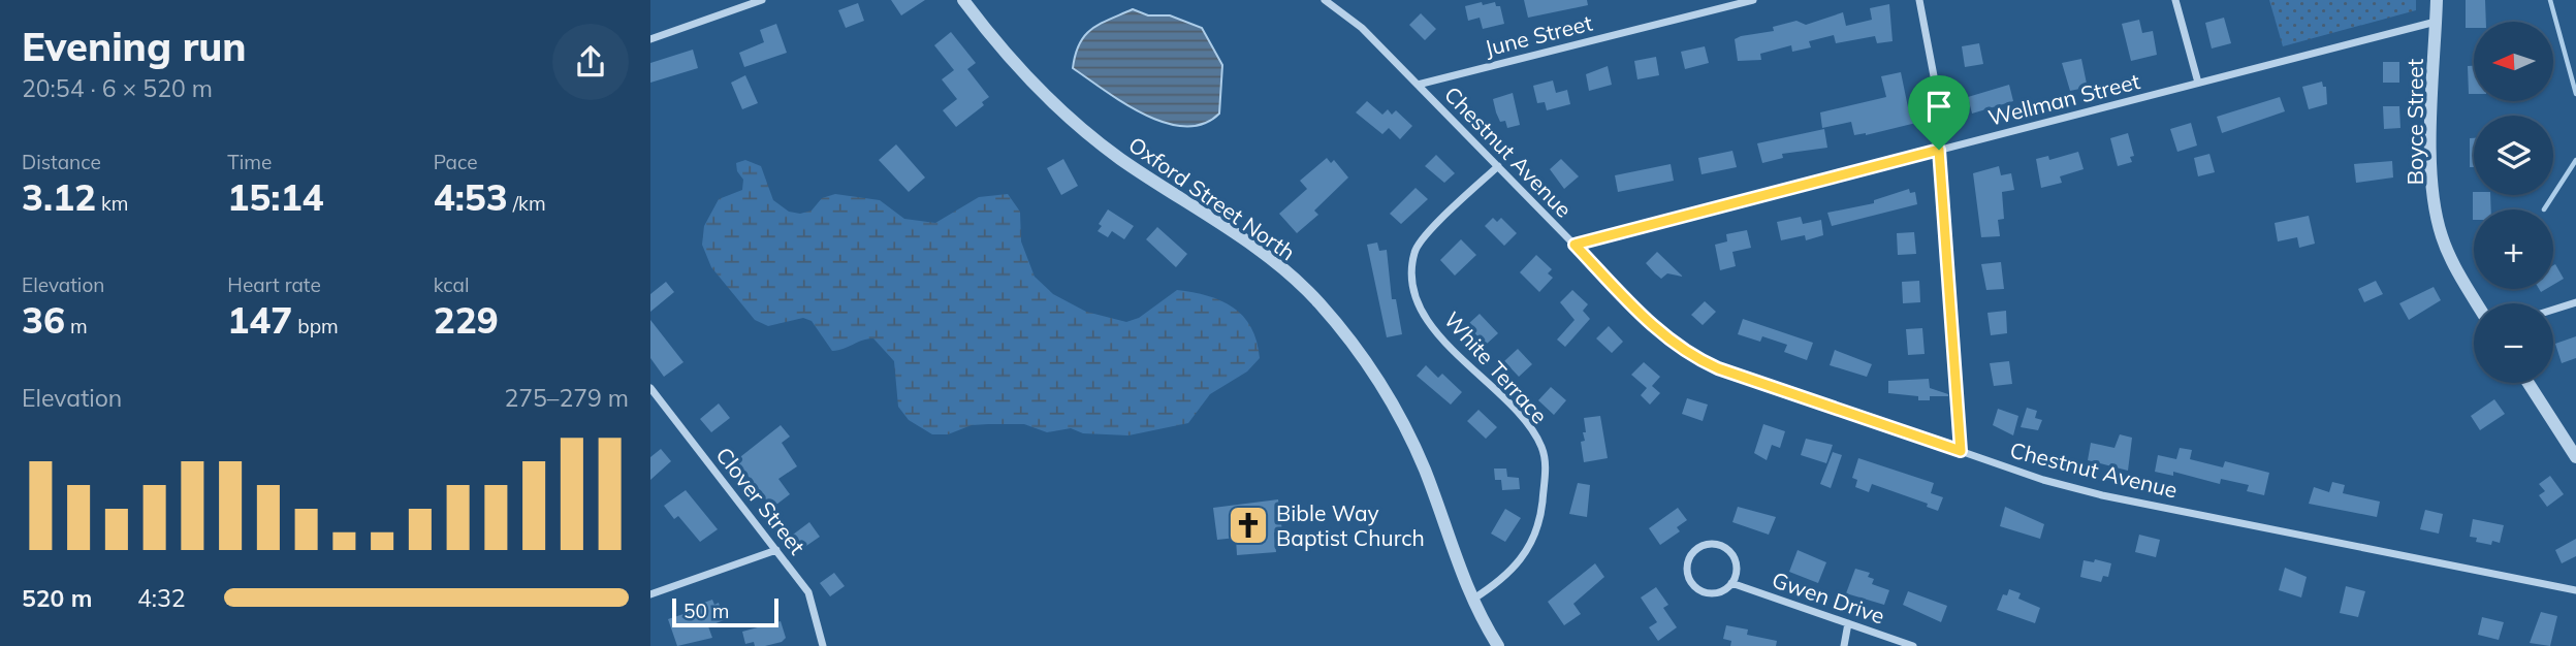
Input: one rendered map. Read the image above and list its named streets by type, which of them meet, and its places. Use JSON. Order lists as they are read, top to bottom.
{
  "streets": {
    "street": [
      "June Street",
      "Wellman Street",
      "Boyce Street",
      "Chestnut Avenue",
      "Oxford Street North",
      "White Terrace",
      "Clover Street",
      "Gwen Drive"
    ]
  },
  "crossings": [
    ["June Street", "Chestnut Avenue"],
    ["Wellman Street", "Boyce Street"],
    ["Wellman Street", "Chestnut Avenue"],
    ["Chestnut Avenue", "White Terrace"],
    ["Oxford Street North", "White Terrace"]
  ],
  "places": {
    "church": ["Bible Way Baptist Church"]
  },
  "scale_bar": "50 m",
  "north": "left",
  "page": {
    "heading": ["Evening run", "20:54 · 6 × 520 m"],
    "map_buttons": ["+", "−"],
    "stats": [
      ["Distance", "3.12 km"],
      ["Time", "15:14"],
      ["Pace", "4:53 /km"],
      ["Elevation", "36 m"],
      ["Heart rate", "147 bpm"],
      ["kcal", "229"]
    ],
    "chart": ["Elevation", "275–279 m"],
    "list": [
      {
        "name": "520 m",
        "note": "4:32"
      }
    ],
    "scale": "50 m"
  }
}
